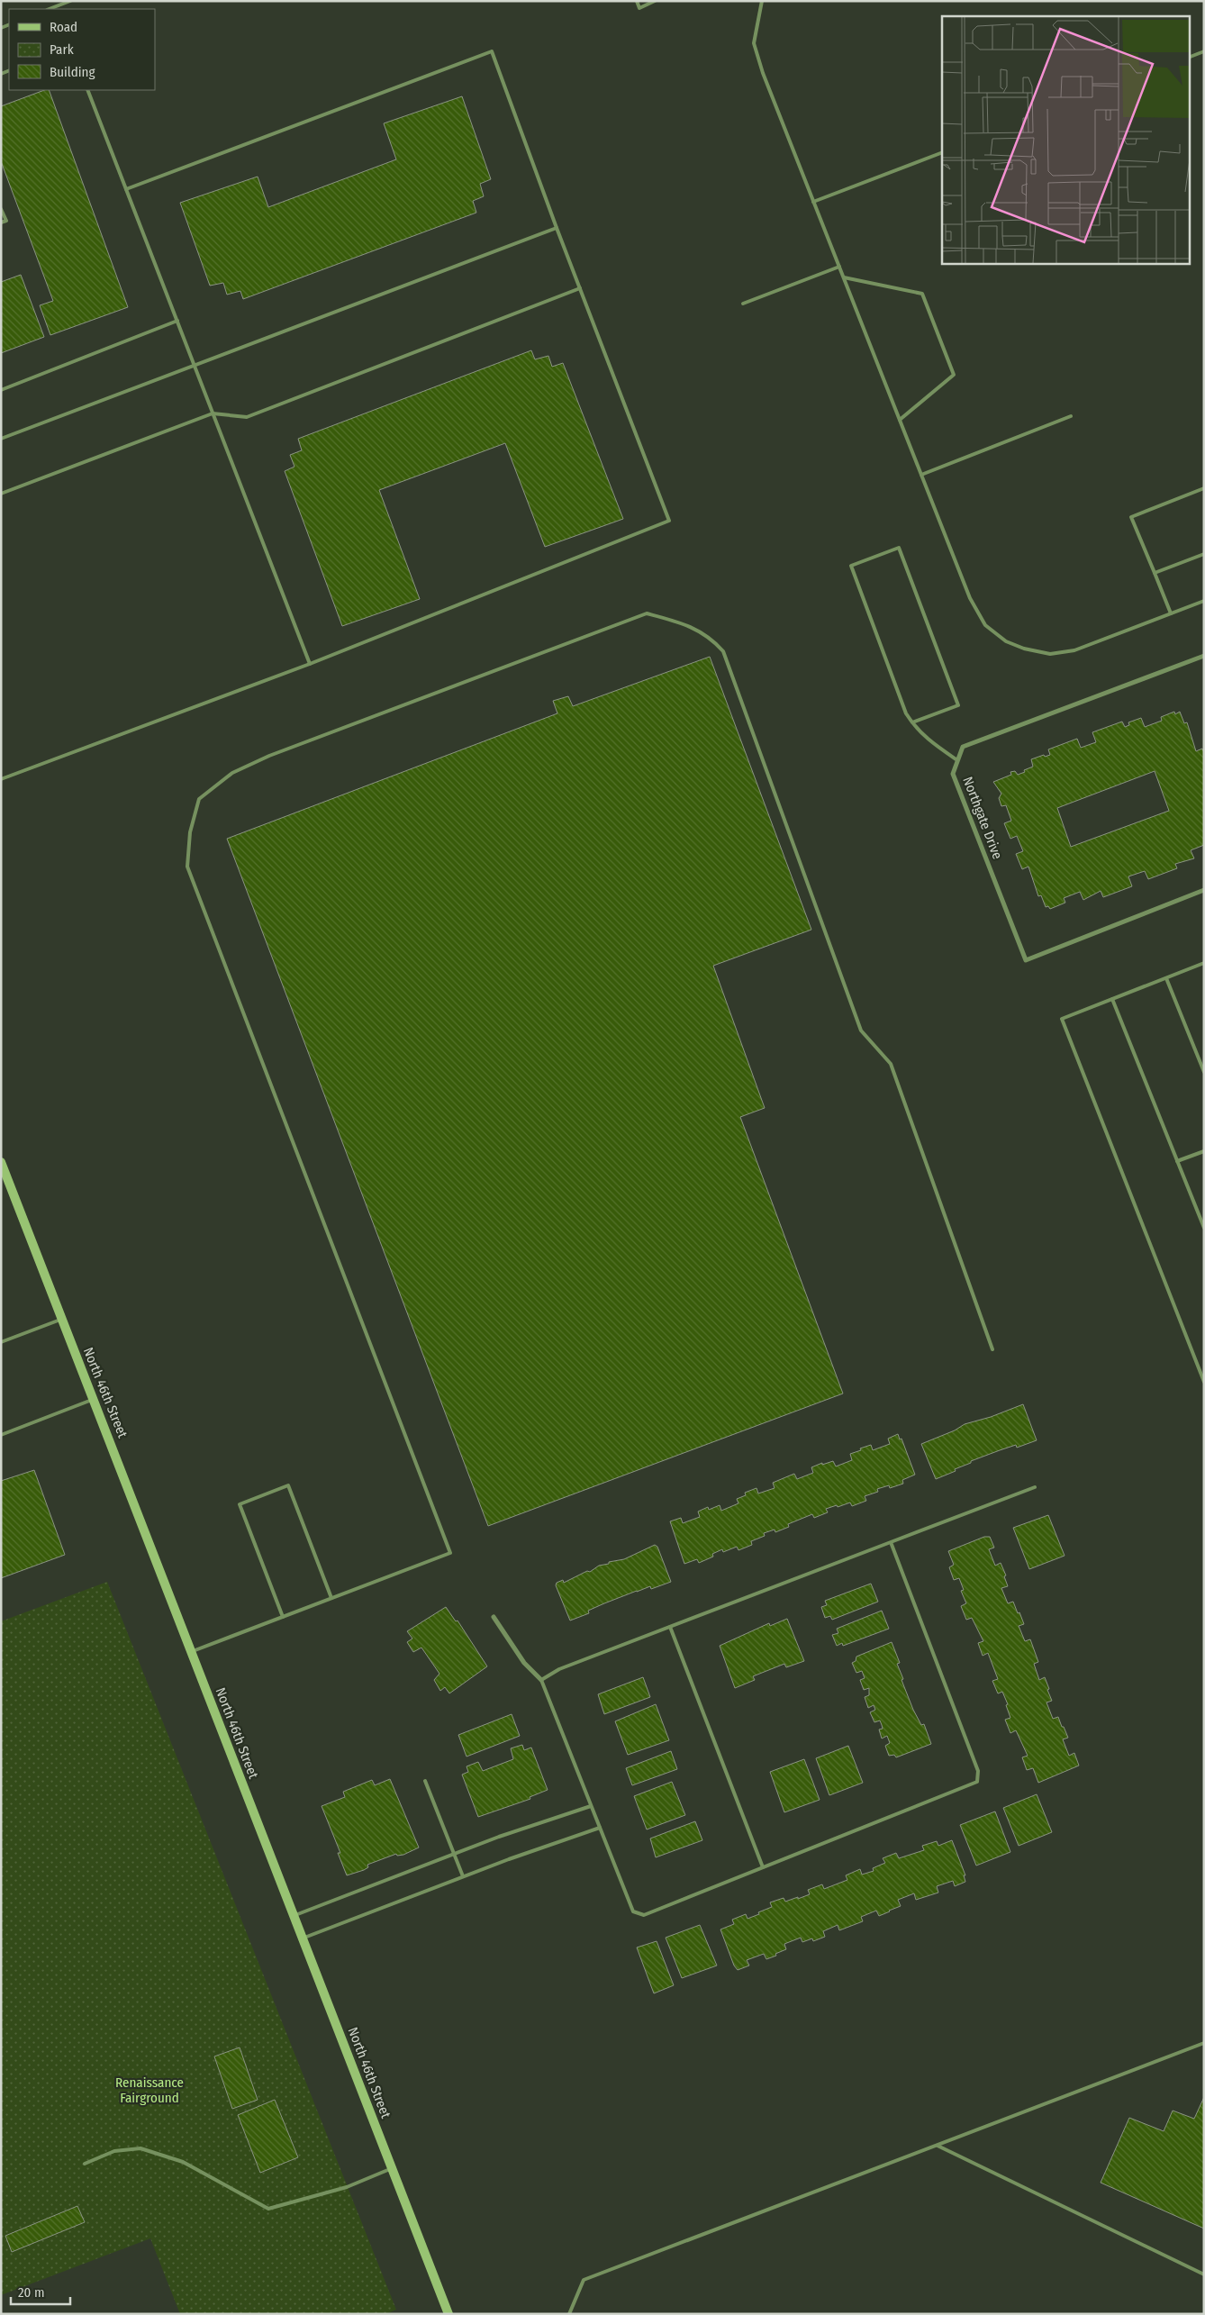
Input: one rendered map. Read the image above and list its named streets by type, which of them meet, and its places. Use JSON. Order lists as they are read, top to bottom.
{
  "streets": {
    "street": ["Northgate Drive", "North 46th Street"]
  },
  "parks": ["Renaissance Fairground"],
  "legend": ["Road", "Park", "Building"],
  "scale_bar": "20 m"
}
